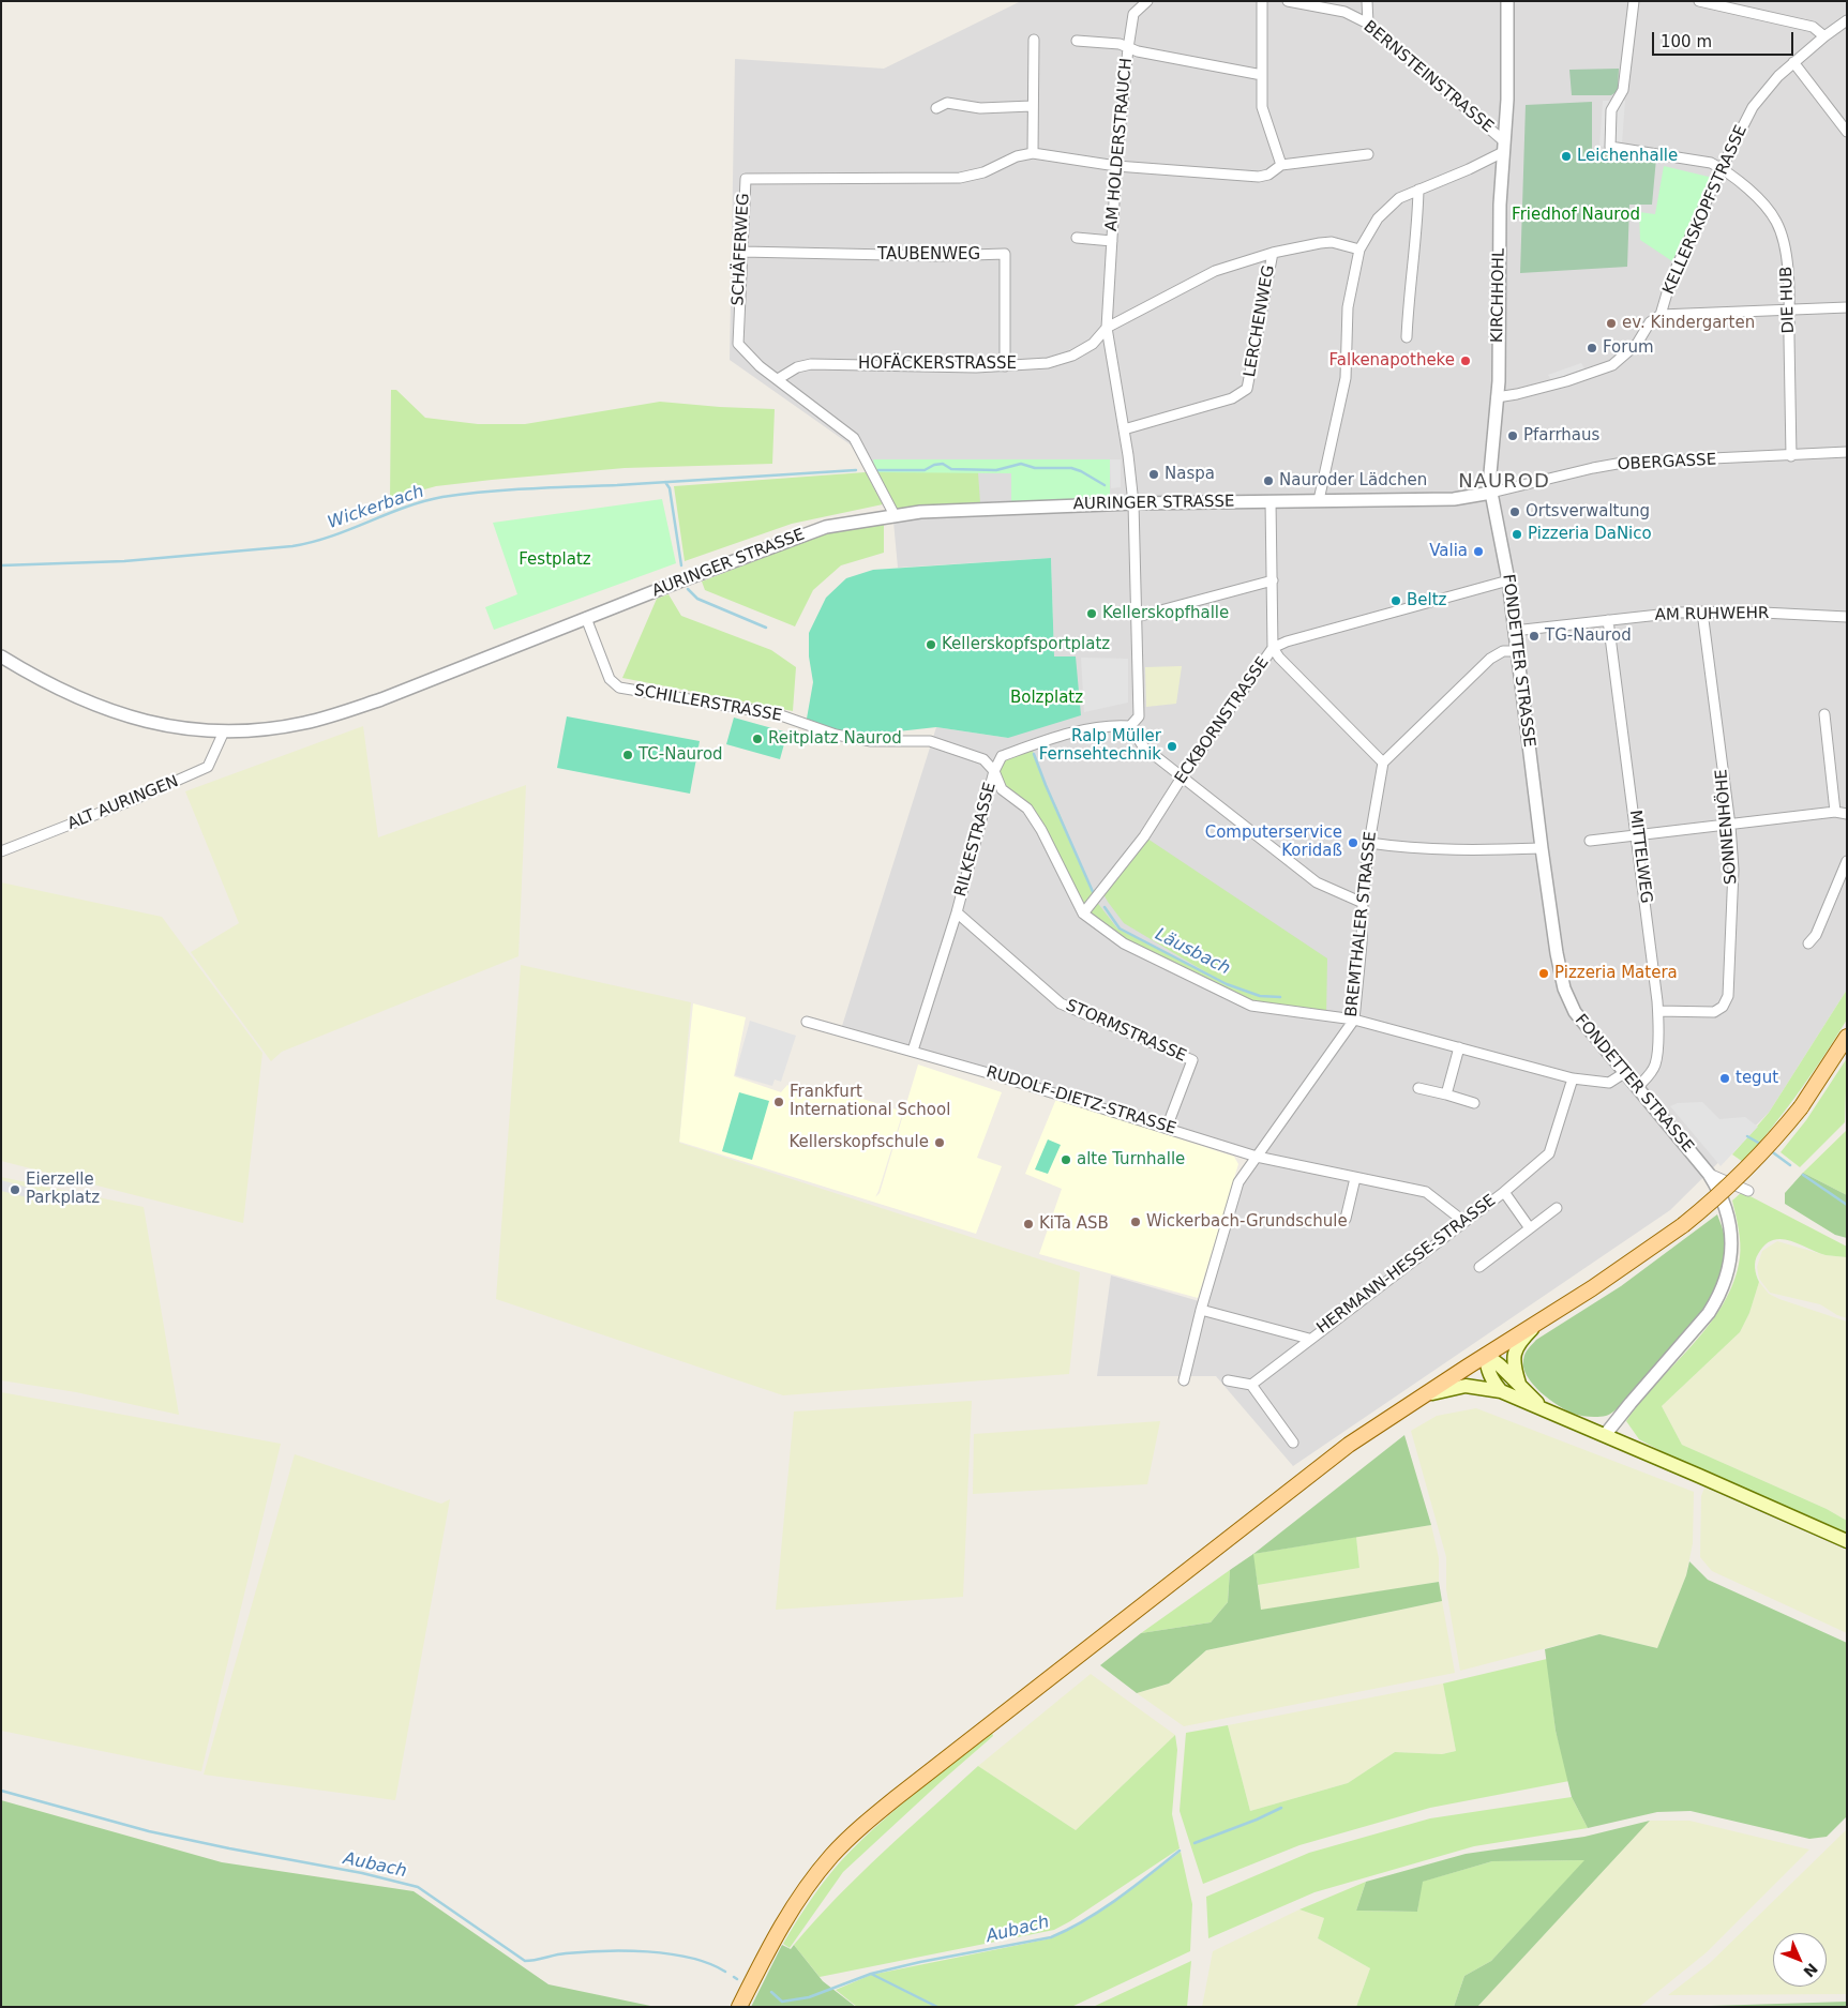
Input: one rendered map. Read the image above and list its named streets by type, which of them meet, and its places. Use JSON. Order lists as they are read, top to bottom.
{
  "streets": {
    "street": [
      "BERNSTEINSTRASSE",
      "AM HOLDERSTRAUCH",
      "KELLERSKOPFSTRASSE",
      "SCHÄFERWEG",
      "TAUBENWEG",
      "KIRCHHOHL",
      "DIE HUB",
      "LERCHENWEG",
      "HOFÄCKERSTRASSE",
      "OBERGASSE",
      "AURINGER STRASSE",
      "AM RUHWEHR",
      "FONDETTER STRASSE",
      "SCHILLERSTRASSE",
      "ECKBORNSTRASSE",
      "ALT AURINGEN",
      "SONNENHÖHE",
      "RILKESTRASSE",
      "MITTELWEG",
      "BREMTHALER STRASSE",
      "STORMSTRASSE",
      "RUDOLF-DIETZ-STRASSE",
      "HERMANN-HESSE-STRASSE"
    ]
  },
  "crossings": [
    ["BERNSTEINSTRASSE", "KIRCHHOHL"],
    ["AM HOLDERSTRAUCH", "SCHÄFERWEG"],
    ["AM HOLDERSTRAUCH", "LERCHENWEG"],
    ["AM HOLDERSTRAUCH", "HOFÄCKERSTRASSE"],
    ["AM HOLDERSTRAUCH", "AURINGER STRASSE"],
    ["AM HOLDERSTRAUCH", "RILKESTRASSE"],
    ["KELLERSKOPFSTRASSE", "KIRCHHOHL"],
    ["KELLERSKOPFSTRASSE", "DIE HUB"],
    ["SCHÄFERWEG", "TAUBENWEG"],
    ["SCHÄFERWEG", "HOFÄCKERSTRASSE"],
    ["SCHÄFERWEG", "AURINGER STRASSE"],
    ["TAUBENWEG", "HOFÄCKERSTRASSE"],
    ["KIRCHHOHL", "OBERGASSE"],
    ["KIRCHHOHL", "AURINGER STRASSE"],
    ["KIRCHHOHL", "FONDETTER STRASSE"],
    ["DIE HUB", "OBERGASSE"],
    ["LERCHENWEG", "HOFÄCKERSTRASSE"],
    ["OBERGASSE", "AURINGER STRASSE"],
    ["OBERGASSE", "FONDETTER STRASSE"],
    ["AURINGER STRASSE", "FONDETTER STRASSE"],
    ["AURINGER STRASSE", "SCHILLERSTRASSE"],
    ["AURINGER STRASSE", "ALT AURINGEN"],
    ["AM RUHWEHR", "FONDETTER STRASSE"],
    ["AM RUHWEHR", "SONNENHÖHE"],
    ["AM RUHWEHR", "MITTELWEG"],
    ["FONDETTER STRASSE", "SCHILLERSTRASSE"],
    ["FONDETTER STRASSE", "ECKBORNSTRASSE"],
    ["FONDETTER STRASSE", "MITTELWEG"],
    ["SCHILLERSTRASSE", "ECKBORNSTRASSE"],
    ["SCHILLERSTRASSE", "RILKESTRASSE"],
    ["SCHILLERSTRASSE", "BREMTHALER STRASSE"],
    ["SCHILLERSTRASSE", "HERMANN-HESSE-STRASSE"],
    ["SONNENHÖHE", "MITTELWEG"],
    ["RILKESTRASSE", "STORMSTRASSE"],
    ["RILKESTRASSE", "RUDOLF-DIETZ-STRASSE"],
    ["BREMTHALER STRASSE", "RUDOLF-DIETZ-STRASSE"],
    ["BREMTHALER STRASSE", "HERMANN-HESSE-STRASSE"],
    ["STORMSTRASSE", "RUDOLF-DIETZ-STRASSE"],
    ["RUDOLF-DIETZ-STRASSE", "HERMANN-HESSE-STRASSE"]
  ],
  "districts": ["NAUROD"],
  "water": ["Wickerbach", "Läusbach", "Aubach"],
  "parks": ["Friedhof Naurod", "Festplatz", "Bolzplatz"],
  "places": [
    "Leichenhalle",
    "ev. Kindergarten",
    "Forum",
    "Falkenapotheke",
    "Pfarrhaus",
    "Naspa",
    "Nauroder Lädchen",
    "Ortsverwaltung",
    "Pizzeria DaNico",
    "Valia",
    "Beltz",
    "Kellerskopfhalle",
    "TG-Naurod",
    "Kellerskopfsportplatz",
    "Reitplatz Naurod",
    "Ralp Müller Fernsehtechnik",
    "TC-Naurod",
    "Computerservice Koridaß",
    "Pizzeria Matera",
    "tegut",
    "Frankfurt International School",
    "Kellerskopfschule",
    "alte Turnhalle",
    "Eierzelle Parkplatz",
    "Wickerbach-Grundschule",
    "KiTa ASB"
  ],
  "scale_bar": "100 m",
  "north": "bottom right"
}
